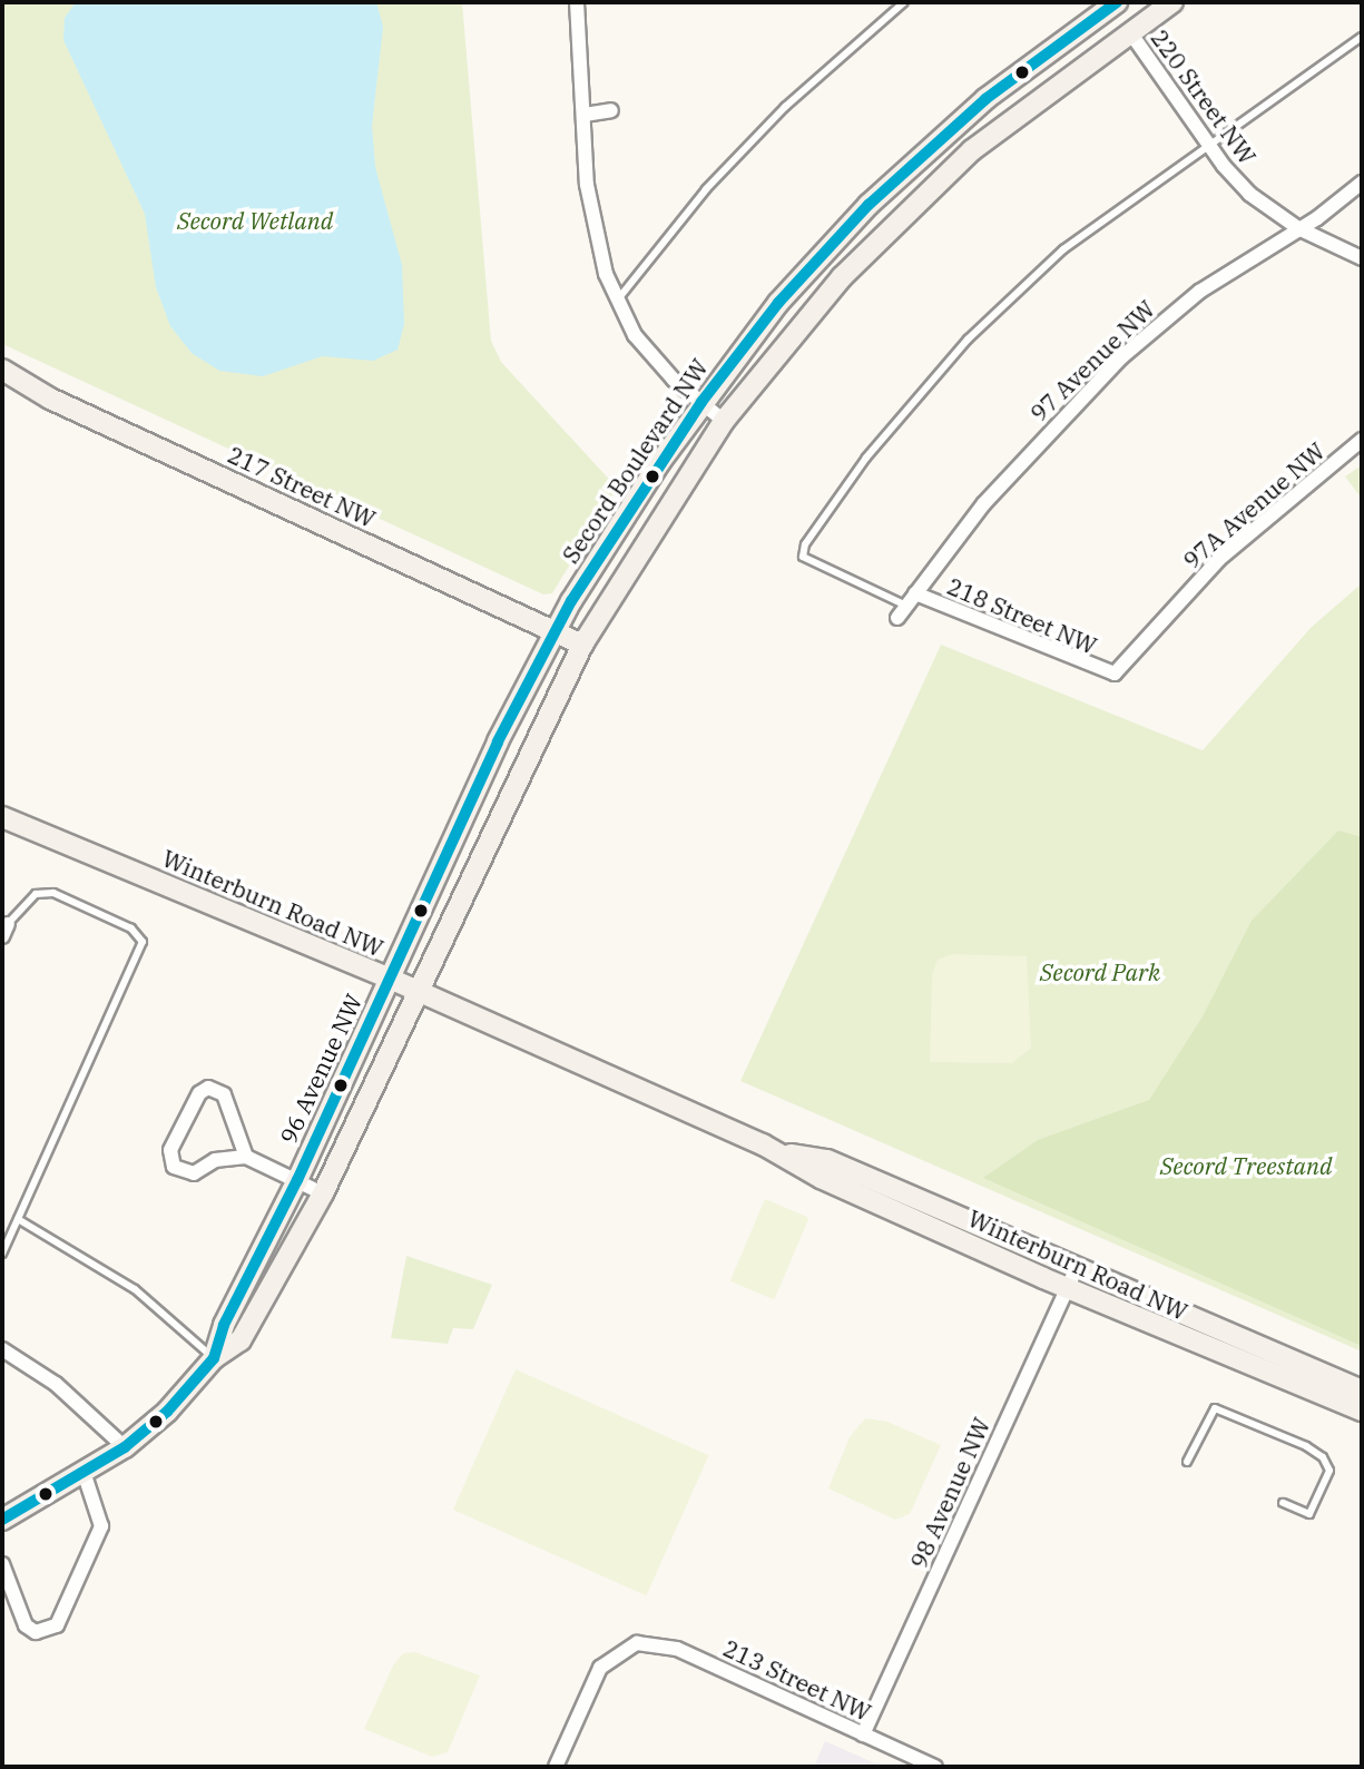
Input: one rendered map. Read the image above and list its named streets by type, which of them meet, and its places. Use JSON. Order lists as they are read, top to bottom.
{
  "streets": {
    "street": [
      "220 Street NW",
      "97 Avenue NW",
      "Secord Boulevard NW",
      "217 Street NW",
      "97A Avenue NW",
      "218 Street NW",
      "Winterburn Road NW",
      "96 Avenue NW",
      "98 Avenue NW",
      "213 Street NW"
    ]
  },
  "crossings": [
    ["220 Street NW", "97 Avenue NW"],
    ["97 Avenue NW", "218 Street NW"],
    ["Secord Boulevard NW", "217 Street NW"],
    ["Secord Boulevard NW", "Winterburn Road NW"],
    ["Secord Boulevard NW", "96 Avenue NW"],
    ["97A Avenue NW", "218 Street NW"],
    ["Winterburn Road NW", "96 Avenue NW"],
    ["Winterburn Road NW", "98 Avenue NW"],
    ["98 Avenue NW", "213 Street NW"]
  ],
  "parks": ["Secord Wetland", "Secord Park", "Secord Treestand"]
}
